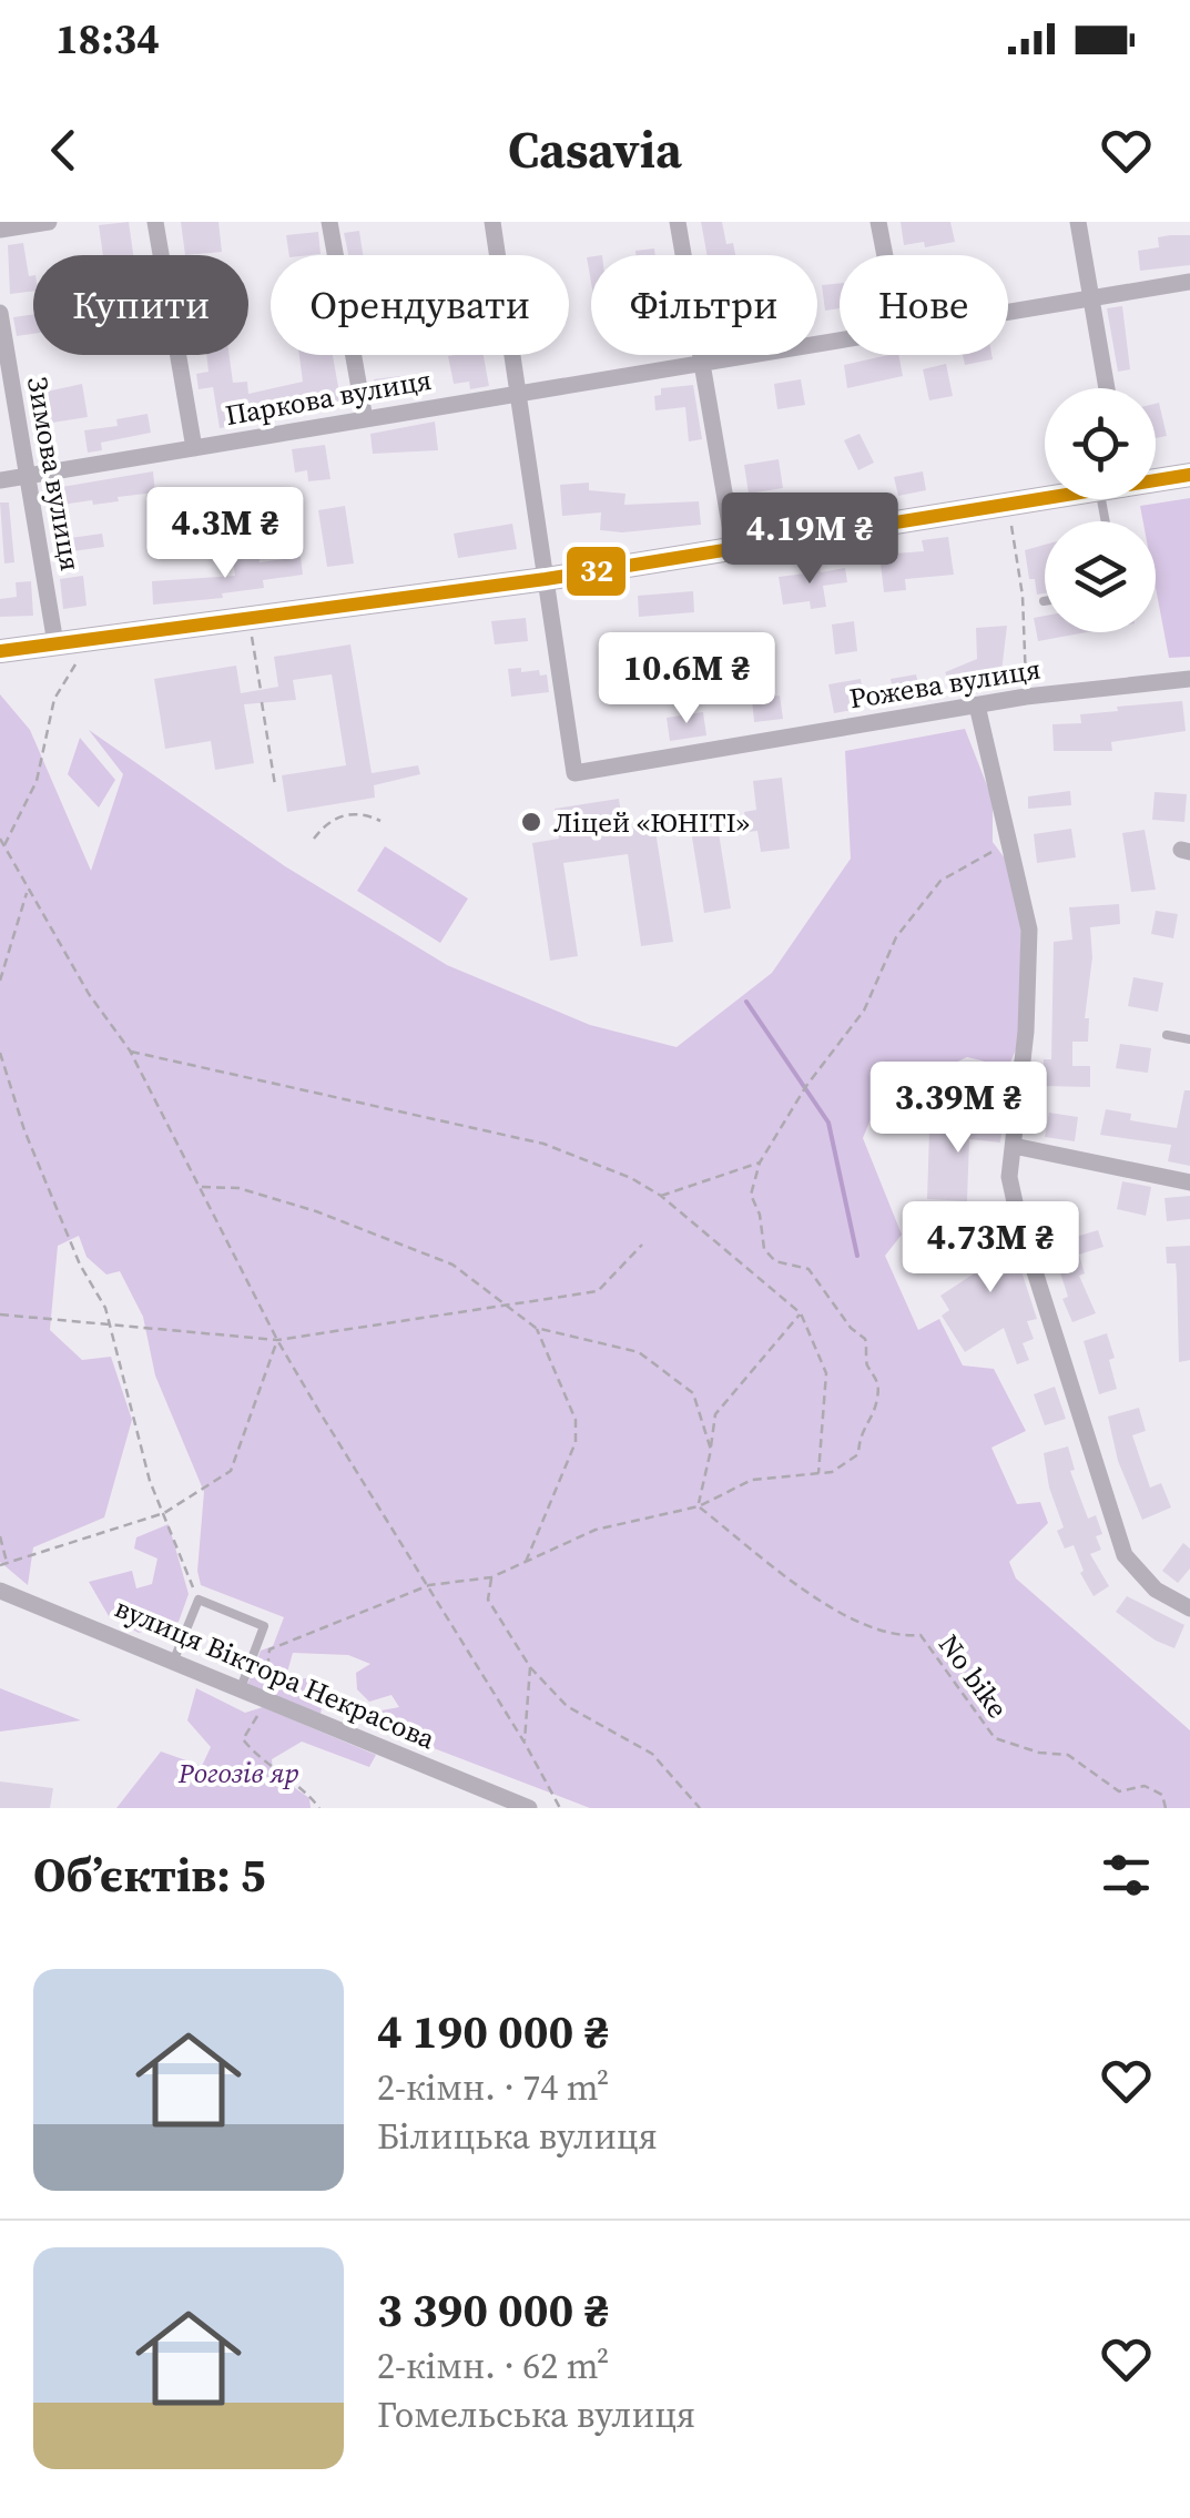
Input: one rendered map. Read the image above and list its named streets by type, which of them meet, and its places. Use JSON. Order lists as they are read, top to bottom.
{
  "streets": {
    "street": [
      "Паркова вулиця",
      "Зимова вулиця",
      "Рожева вулиця",
      "вулиця Віктора Некрасова"
    ],
    "path": ["No bike"]
  },
  "crossings": [
    ["Паркова вулиця", "Зимова вулиця"]
  ],
  "parks": ["Рогозів яр"],
  "places": ["Ліцей «ЮНІТІ»"],
  "lines": ["transit line 32"],
  "page": {
    "status": "18:34",
    "header": "Casavia",
    "chip": [
      "Купити",
      "Орендувати",
      "Фільтри",
      "Нове"
    ],
    "price": [
      "4.3M ₴",
      "4.19M ₴",
      "10.6M ₴",
      "3.39M ₴",
      "4.73M ₴"
    ],
    "heading": "Об’єктів: 5",
    "list": [
      {
        "name": "4 190 000 ₴",
        "note": "2-кімн. · 74 m² · Білицька вулиця"
      },
      {
        "name": "3 390 000 ₴",
        "note": "2-кімн. · 62 m² · Гомельська вулиця"
      }
    ]
  }
}
